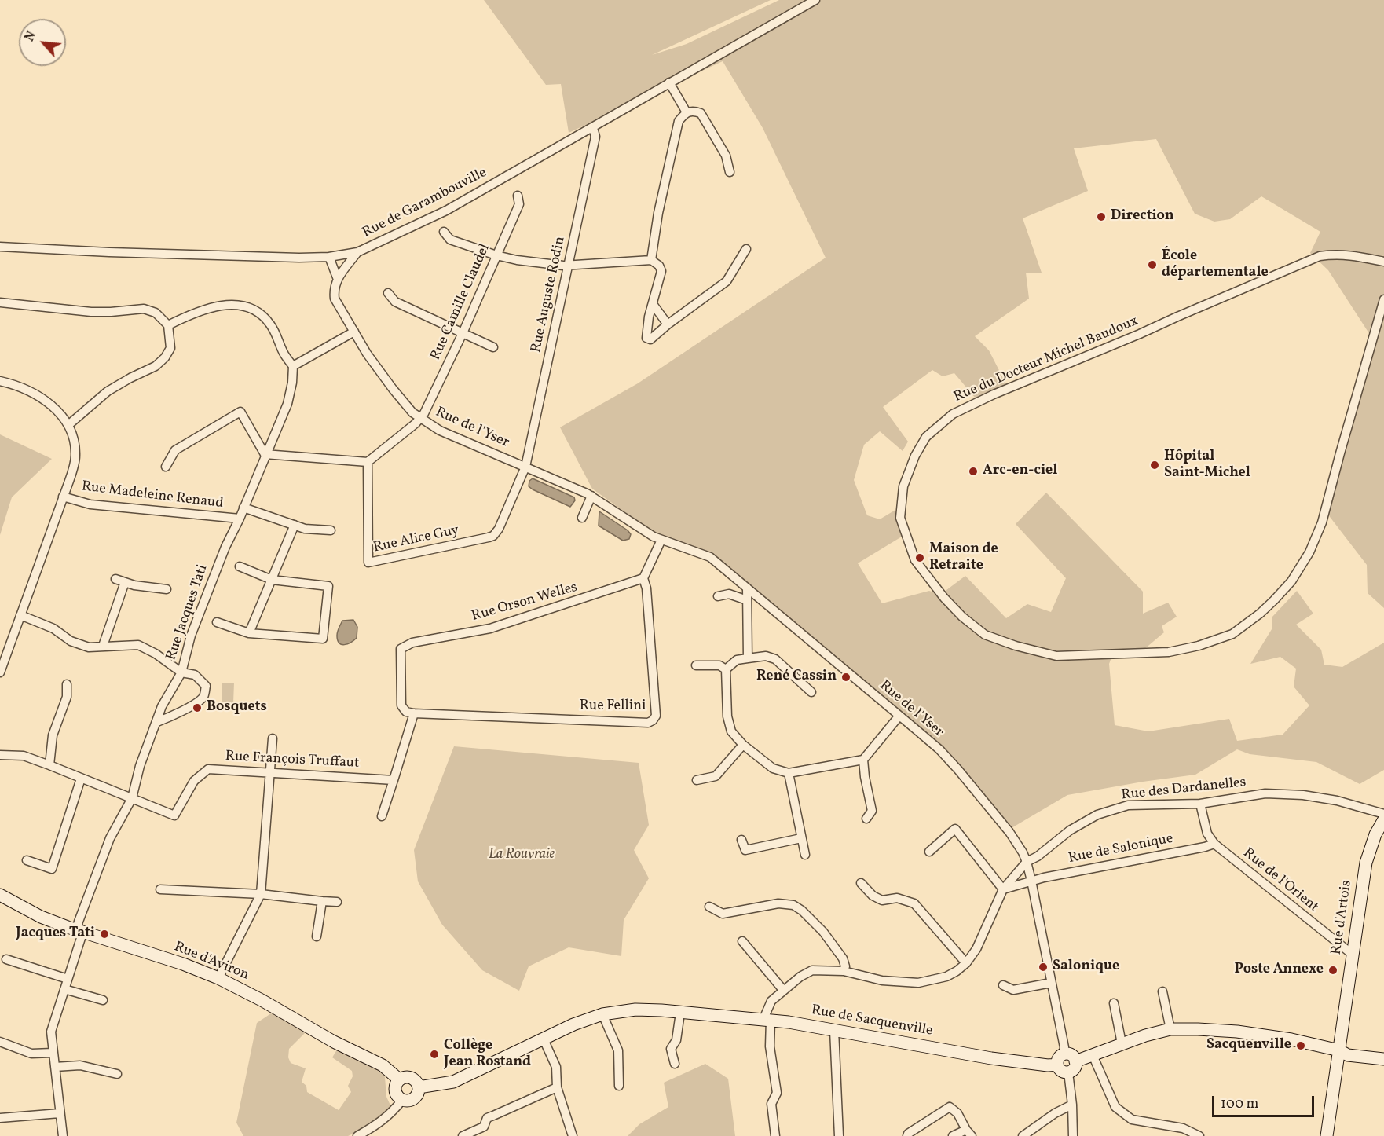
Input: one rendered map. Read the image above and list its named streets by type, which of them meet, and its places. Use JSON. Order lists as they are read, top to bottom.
{
  "streets": {
    "street": [
      "Rue de Garambouville",
      "Rue Auguste Rodin",
      "Rue Camille Claudel",
      "Rue du Docteur Michel Baudoux",
      "Rue de l'Yser",
      "Rue Madeleine Renaud",
      "Rue Alice Guy",
      "Rue Orson Welles",
      "Rue Jacques Tati",
      "Rue Fellini",
      "Rue François Truffaut",
      "Rue des Dardanelles",
      "Rue de Salonique",
      "Rue de l'Orient",
      "Rue d'Artois",
      "Rue d'Aviron",
      "Rue de Sacquenville"
    ]
  },
  "crossings": [
    ["Rue de Garambouville", "Rue Auguste Rodin"],
    ["Rue de Garambouville", "Rue de l'Yser"],
    ["Rue Auguste Rodin", "Rue de l'Yser"],
    ["Rue Auguste Rodin", "Rue Alice Guy"],
    ["Rue Camille Claudel", "Rue de l'Yser"],
    ["Rue de l'Yser", "Rue Alice Guy"],
    ["Rue de l'Yser", "Rue des Dardanelles"],
    ["Rue de l'Yser", "Rue de Salonique"],
    ["Rue de l'Yser", "Rue de Sacquenville"],
    ["Rue Madeleine Renaud", "Rue Jacques Tati"],
    ["Rue Orson Welles", "Rue Fellini"],
    ["Rue Jacques Tati", "Rue François Truffaut"],
    ["Rue Jacques Tati", "Rue d'Aviron"],
    ["Rue des Dardanelles", "Rue de Salonique"],
    ["Rue de Salonique", "Rue de l'Orient"],
    ["Rue de l'Orient", "Rue d'Artois"],
    ["Rue d'Aviron", "Rue de Sacquenville"]
  ],
  "parks": ["La Rouvraie"],
  "places": [
    "Direction",
    "École départementale",
    "Hôpital Saint-Michel",
    "Arc-en-ciel",
    "Maison de Retraite",
    "René Cassin",
    "Bosquets",
    "Jacques Tati",
    "Salonique",
    "Poste Annexe",
    "Sacquenville",
    "Collège Jean Rostand"
  ],
  "scale_bar": "100 m",
  "north": "top left"
}
